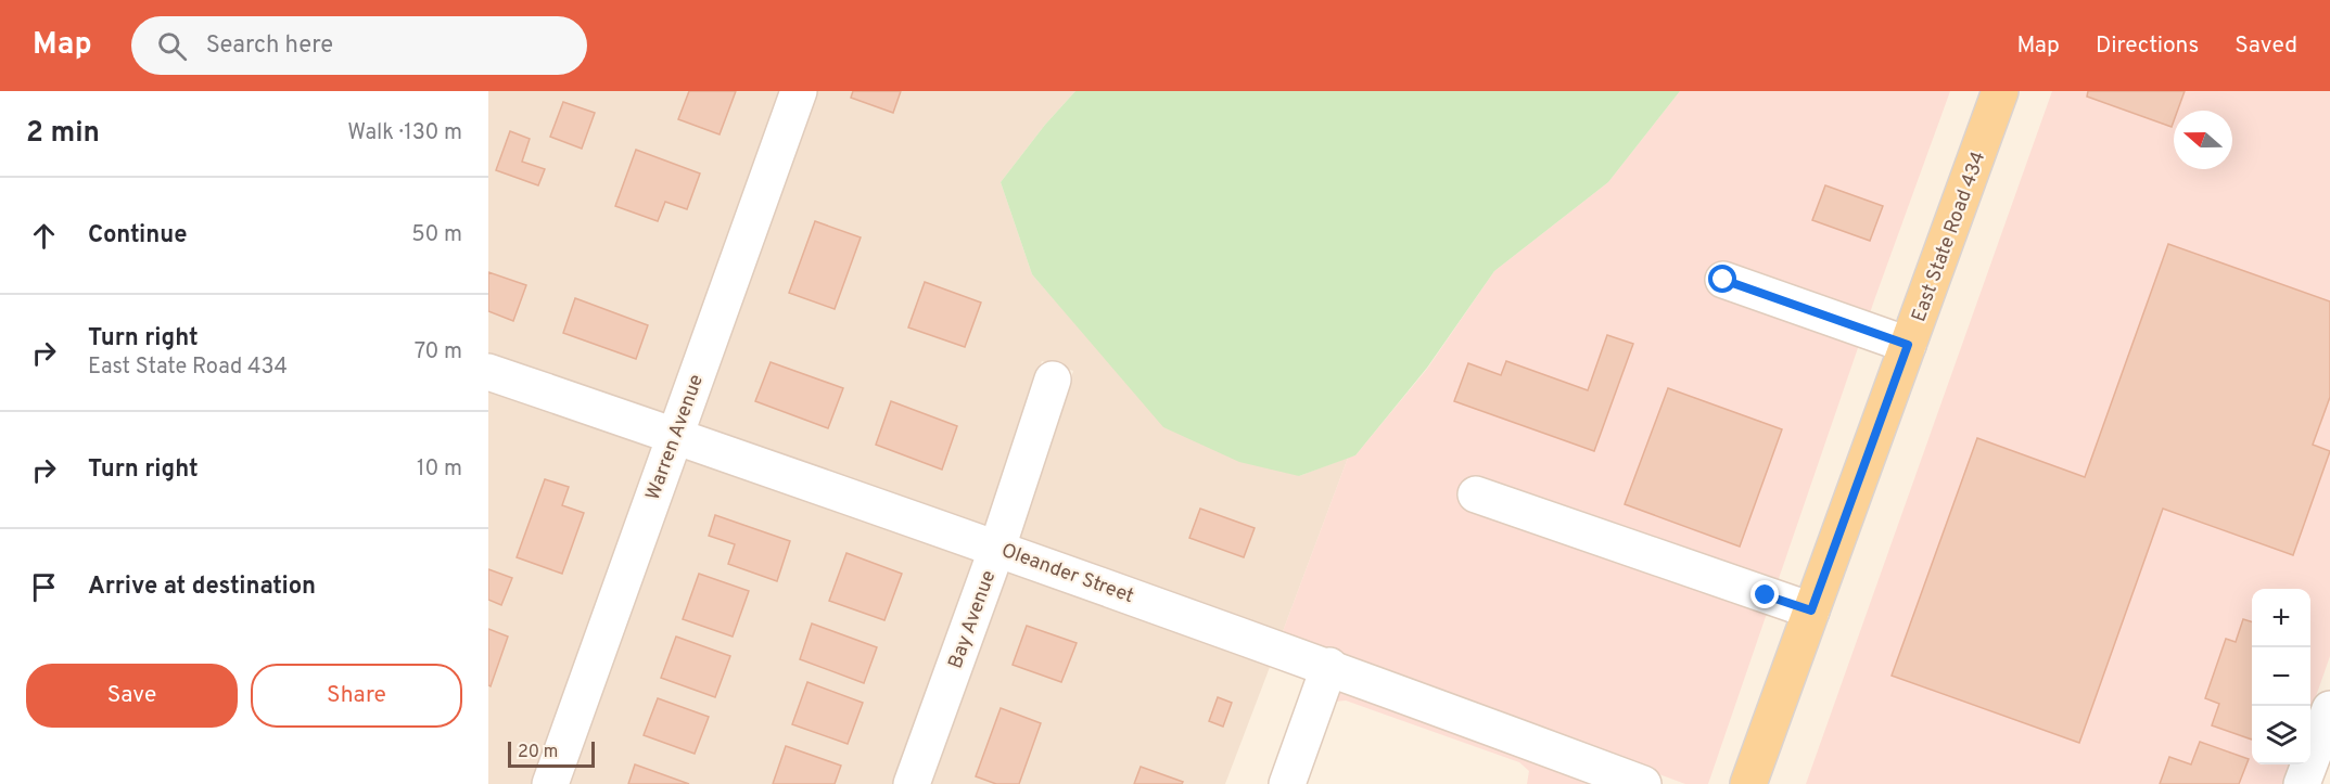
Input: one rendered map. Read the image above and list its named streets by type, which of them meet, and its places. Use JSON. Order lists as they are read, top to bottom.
{
  "streets": {
    "main road": ["East State Road 434"],
    "street": ["Warren Avenue", "Oleander Street", "Bay Avenue"]
  },
  "crossings": [
    ["Warren Avenue", "Oleander Street"],
    ["Oleander Street", "Bay Avenue"]
  ],
  "scale_bar": "20 m",
  "north": "left",
  "page": {
    "header": "Map",
    "search": "Search here",
    "nav": ["Map", "Directions", "Saved"],
    "heading": ["2 min", "Walk · 130 m"],
    "list": [
      ["Continue", "50 m"],
      ["Turn right", "East State Road 434", "70 m"],
      ["Turn right", "10 m"],
      "Arrive at destination"
    ],
    "map_buttons": ["+", "−"],
    "buttons": ["Save", "Share"],
    "scale": "20 m"
  }
}
